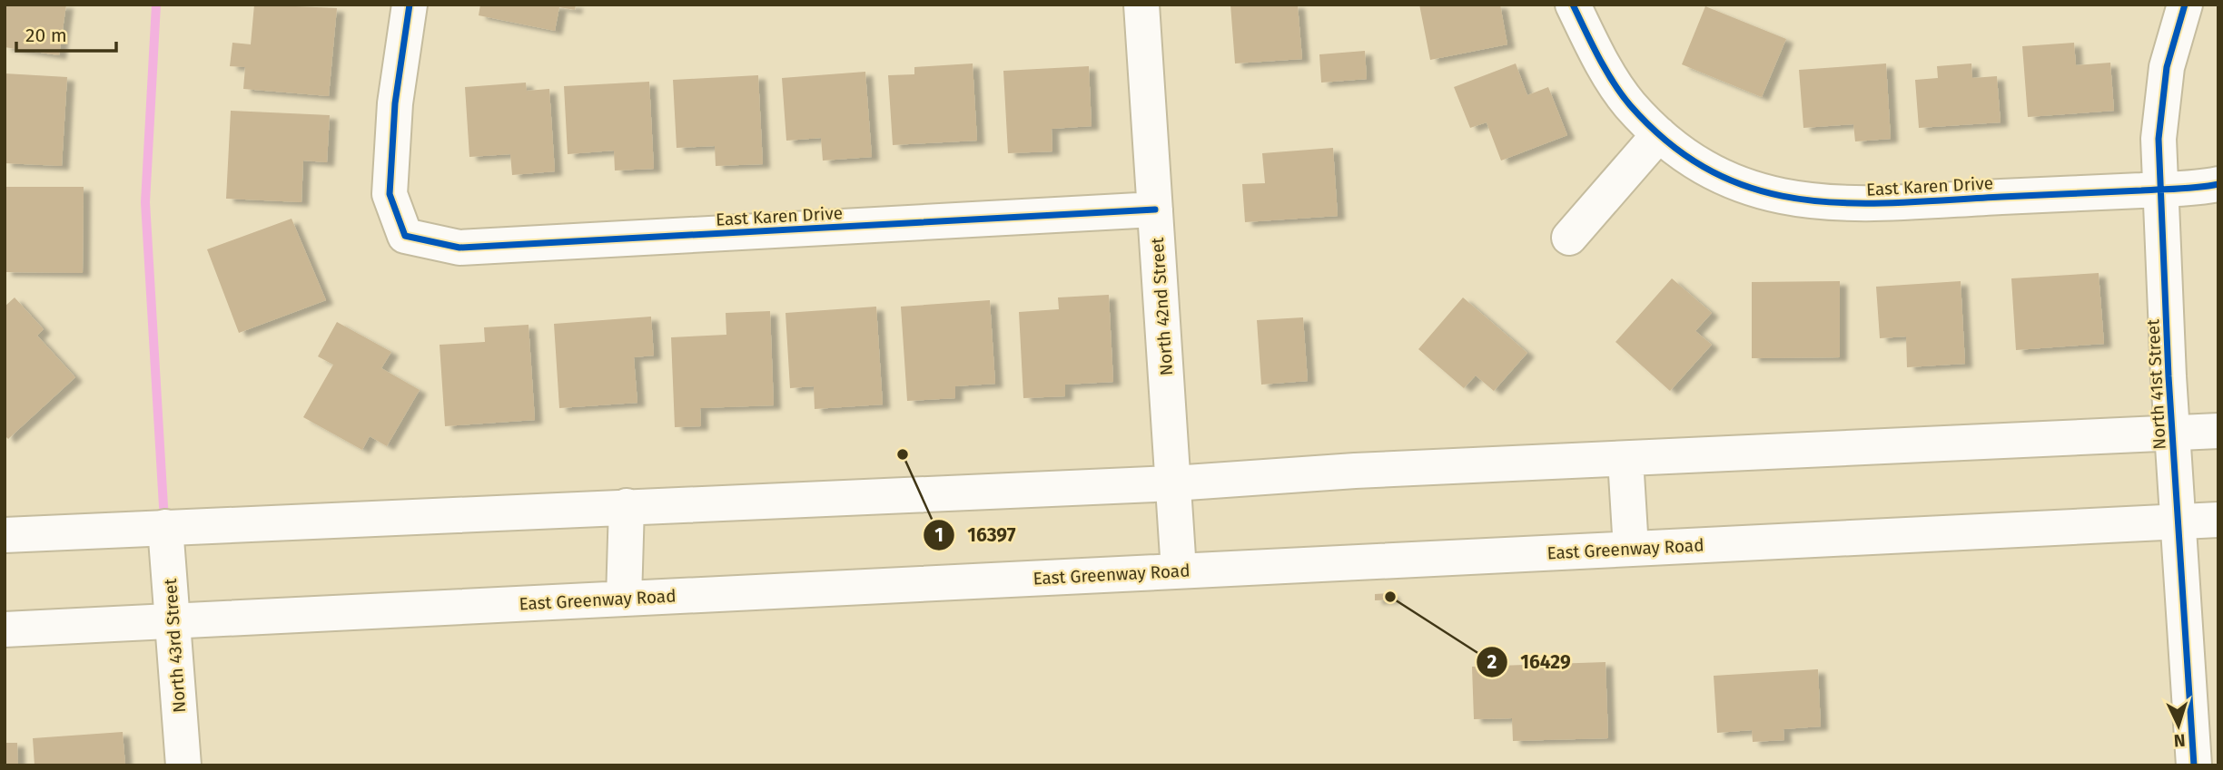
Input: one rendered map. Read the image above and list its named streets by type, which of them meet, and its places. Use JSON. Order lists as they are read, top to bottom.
{
  "streets": {
    "main road": [
      "East Karen Drive",
      "North 42nd Street",
      "North 41st Street",
      "East Greenway Road",
      "North 43rd Street"
    ]
  },
  "crossings": [
    ["East Karen Drive", "North 42nd Street"],
    ["East Karen Drive", "North 41st Street"],
    ["North 42nd Street", "East Greenway Road"],
    ["North 41st Street", "East Greenway Road"],
    ["East Greenway Road", "North 43rd Street"]
  ],
  "places": ["16397", "16429"],
  "scale_bar": "20 m",
  "north": "bottom"
}
